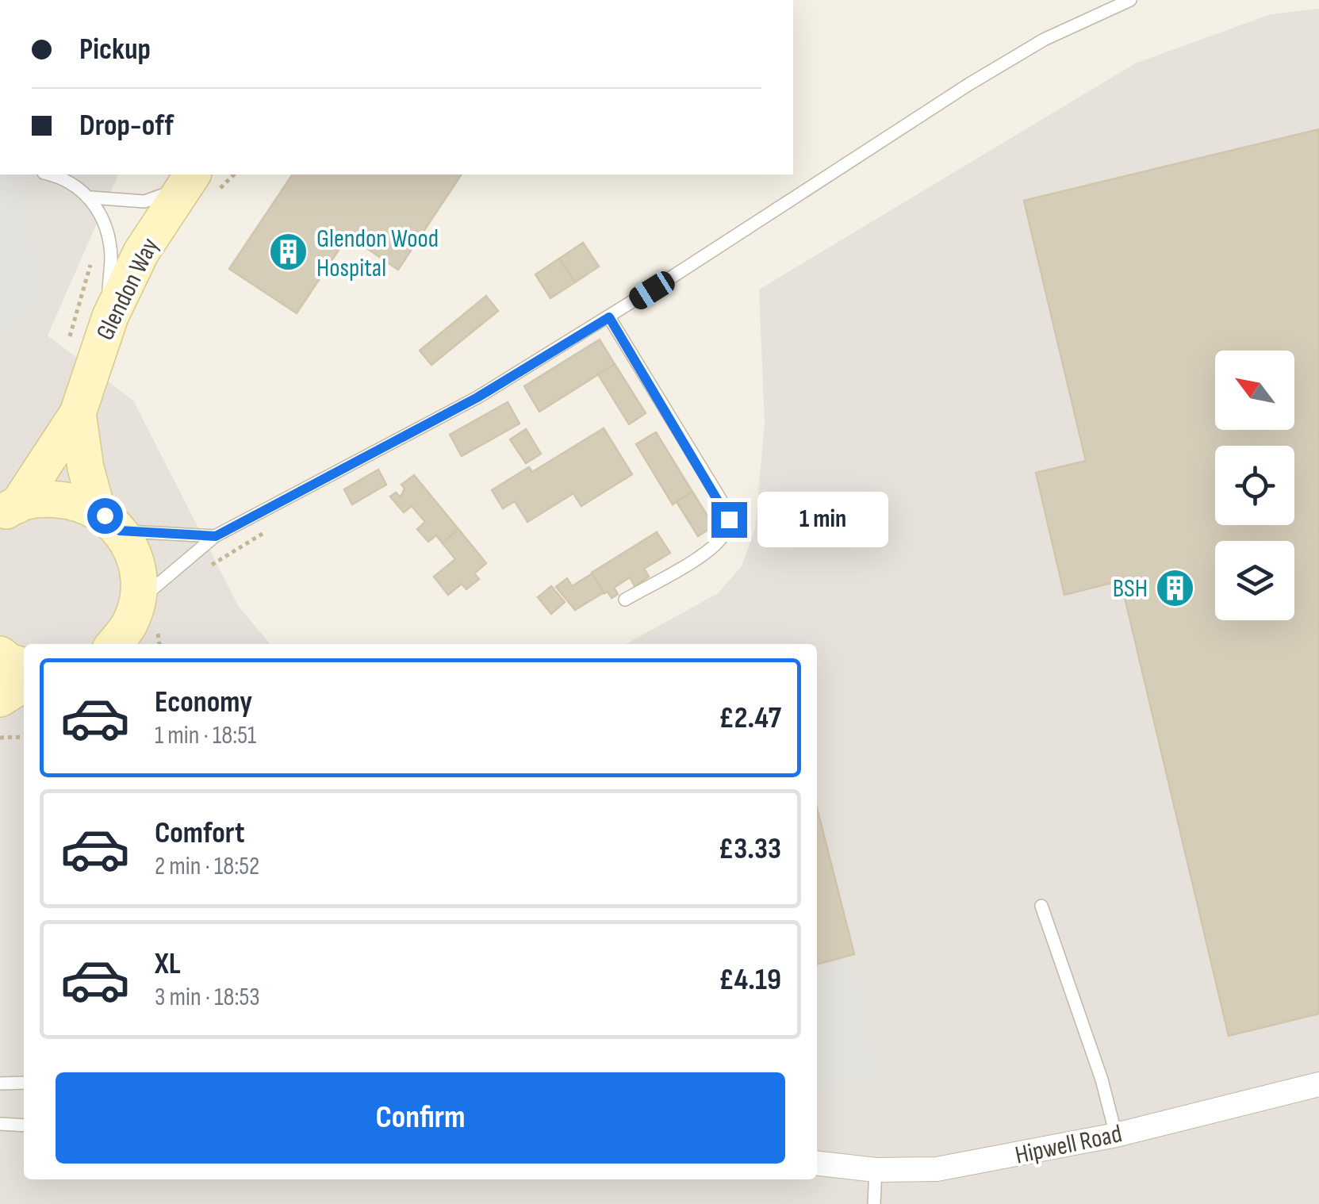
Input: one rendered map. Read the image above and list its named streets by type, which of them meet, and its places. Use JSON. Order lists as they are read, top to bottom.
{
  "streets": {
    "street": ["Glendon Way", "Hipwell Road"]
  },
  "places": {
    "building": ["Glendon Wood Hospital", "BSH"]
  },
  "north": "top left",
  "page": {
    "banner": ["Pickup", "Drop-off"],
    "bubble": "1 min",
    "list": [
      {
        "name": "Economy",
        "note": "1 min · 18:51",
        "value": "£2.47"
      },
      {
        "name": "Comfort",
        "note": "2 min · 18:52",
        "value": "£3.33"
      },
      {
        "name": "XL",
        "note": "3 min · 18:53",
        "value": "£4.19"
      }
    ],
    "buttons": "Confirm"
  }
}
